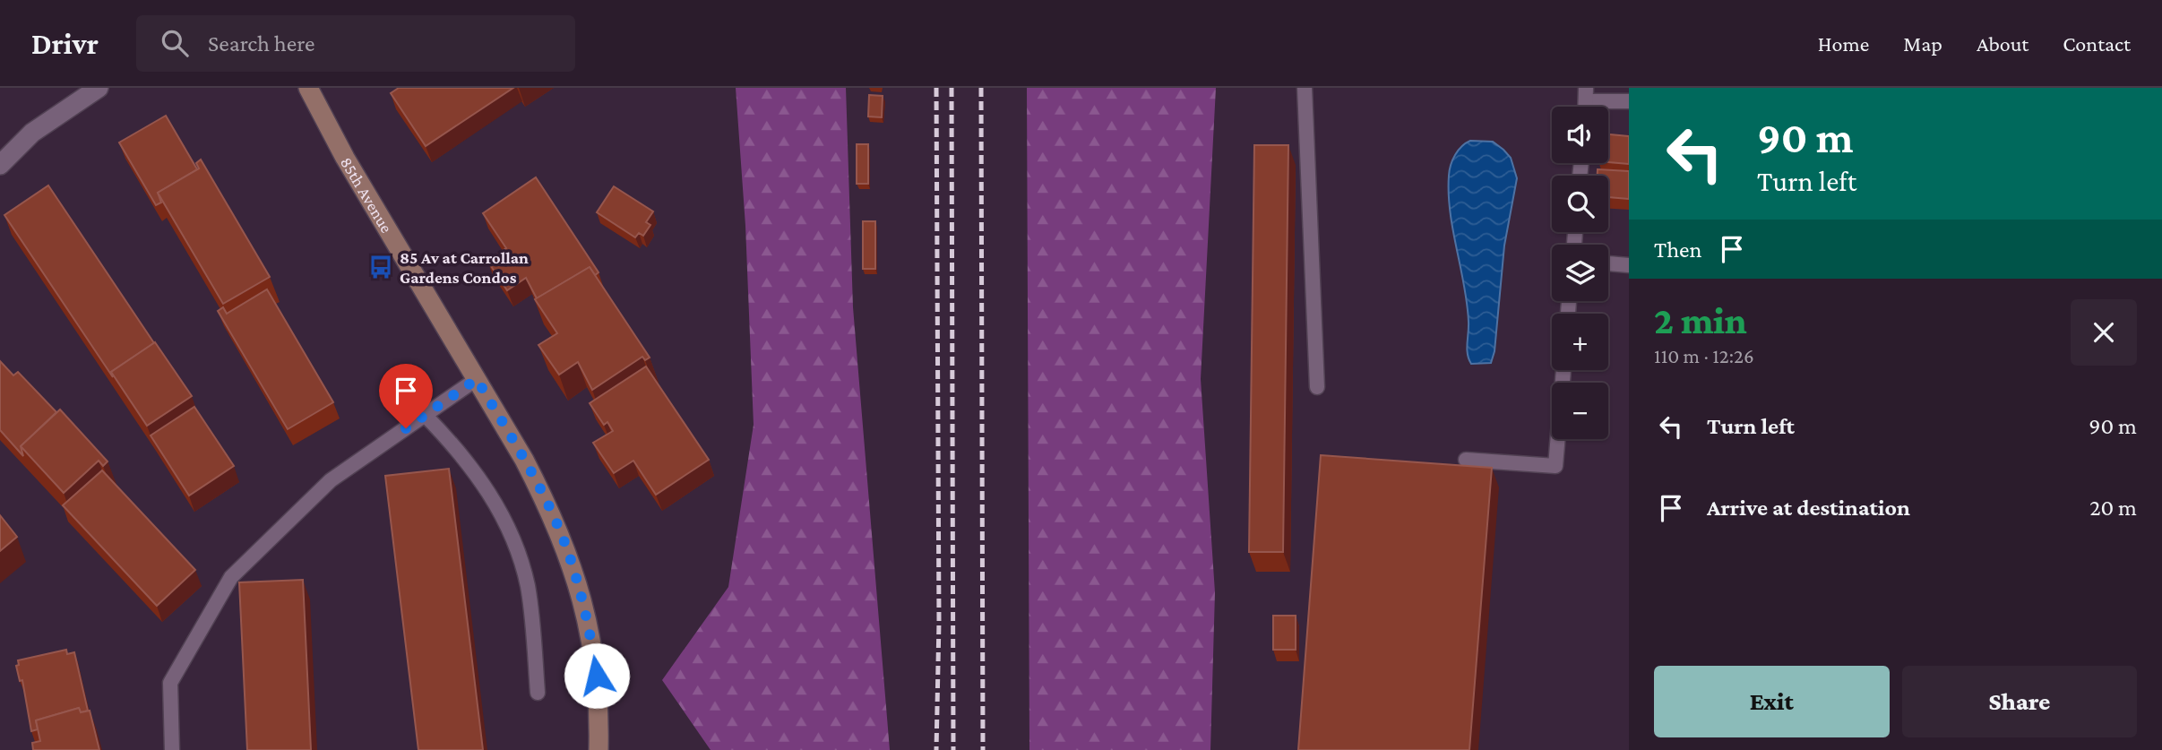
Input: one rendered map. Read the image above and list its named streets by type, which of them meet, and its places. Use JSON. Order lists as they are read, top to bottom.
{
  "streets": {
    "street": ["85th Avenue"]
  },
  "places": {
    "bus stop": ["85 Av at Carrollan Gardens Condos"]
  },
  "page": {
    "header": "Drivr",
    "search": "Search here",
    "nav": [
      "Home",
      "Map",
      "About",
      "Contact"
    ],
    "turn": ["90 m", "Turn left"],
    "map_buttons": ["+", "−"],
    "then": "Then",
    "heading": ["2 min", "110 m · 12:26"],
    "list": [
      {
        "name": "Turn left",
        "value": "90 m"
      },
      {
        "name": "Arrive at destination",
        "value": "20 m"
      }
    ],
    "buttons": ["Exit", "Share"]
  }
}
